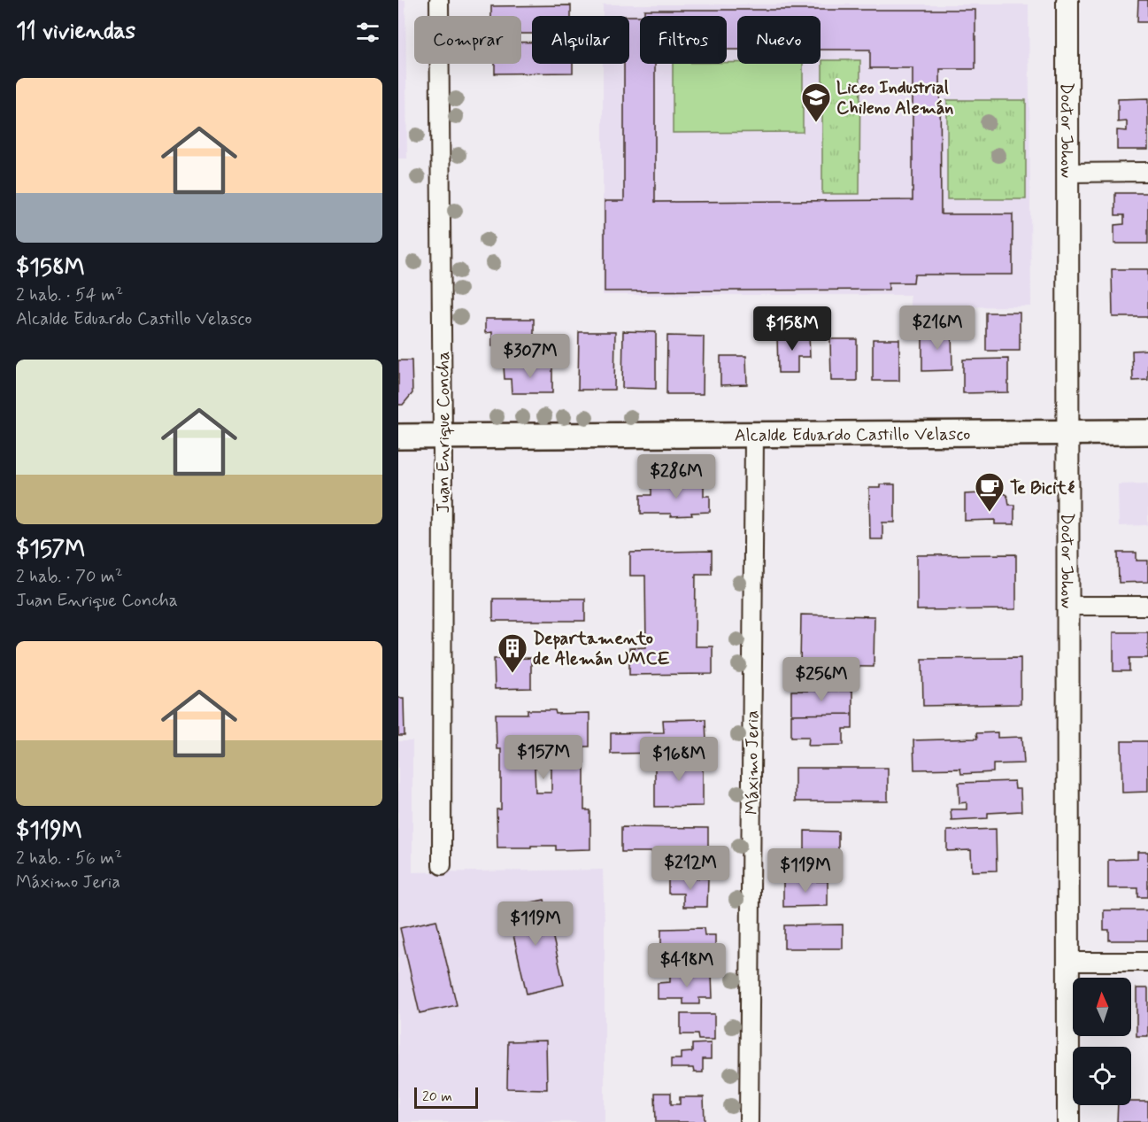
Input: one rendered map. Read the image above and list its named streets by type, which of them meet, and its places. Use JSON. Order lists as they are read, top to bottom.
{
  "streets": {
    "main road": ["Alcalde Eduardo Castillo Velasco"],
    "street": ["Doctor Johow", "Juan Enrique Concha", "Máximo Jeria"]
  },
  "crossings": [
    ["Doctor Johow", "Alcalde Eduardo Castillo Velasco"],
    ["Juan Enrique Concha", "Alcalde Eduardo Castillo Velasco"],
    ["Alcalde Eduardo Castillo Velasco", "Máximo Jeria"]
  ],
  "places": {
    "school or university": ["Liceo Industrial Chileno Alemán"],
    "cafe": ["Te Bicité"],
    "building": ["Departamento de Alemán UMCE"]
  },
  "scale_bar": "20 m",
  "north": "top",
  "page": {
    "heading": "11 viviendas",
    "chip": [
      "Comprar",
      "Alquilar",
      "Filtros",
      "Nuevo"
    ],
    "list": [
      {
        "name": "$158M",
        "note": "2 hab. · 54 m² · Alcalde Eduardo Castillo Velasco"
      },
      {
        "name": "$157M",
        "note": "2 hab. · 70 m² · Juan Enrique Concha"
      },
      {
        "name": "$119M",
        "note": "2 hab. · 56 m² · Máximo Jeria"
      }
    ],
    "price": [
      "$216M",
      "$158M",
      "$307M",
      "$286M",
      "$256M",
      "$157M",
      "$168M",
      "$212M",
      "$119M",
      "$119M",
      "$418M"
    ],
    "scale": "20 m"
  }
}
